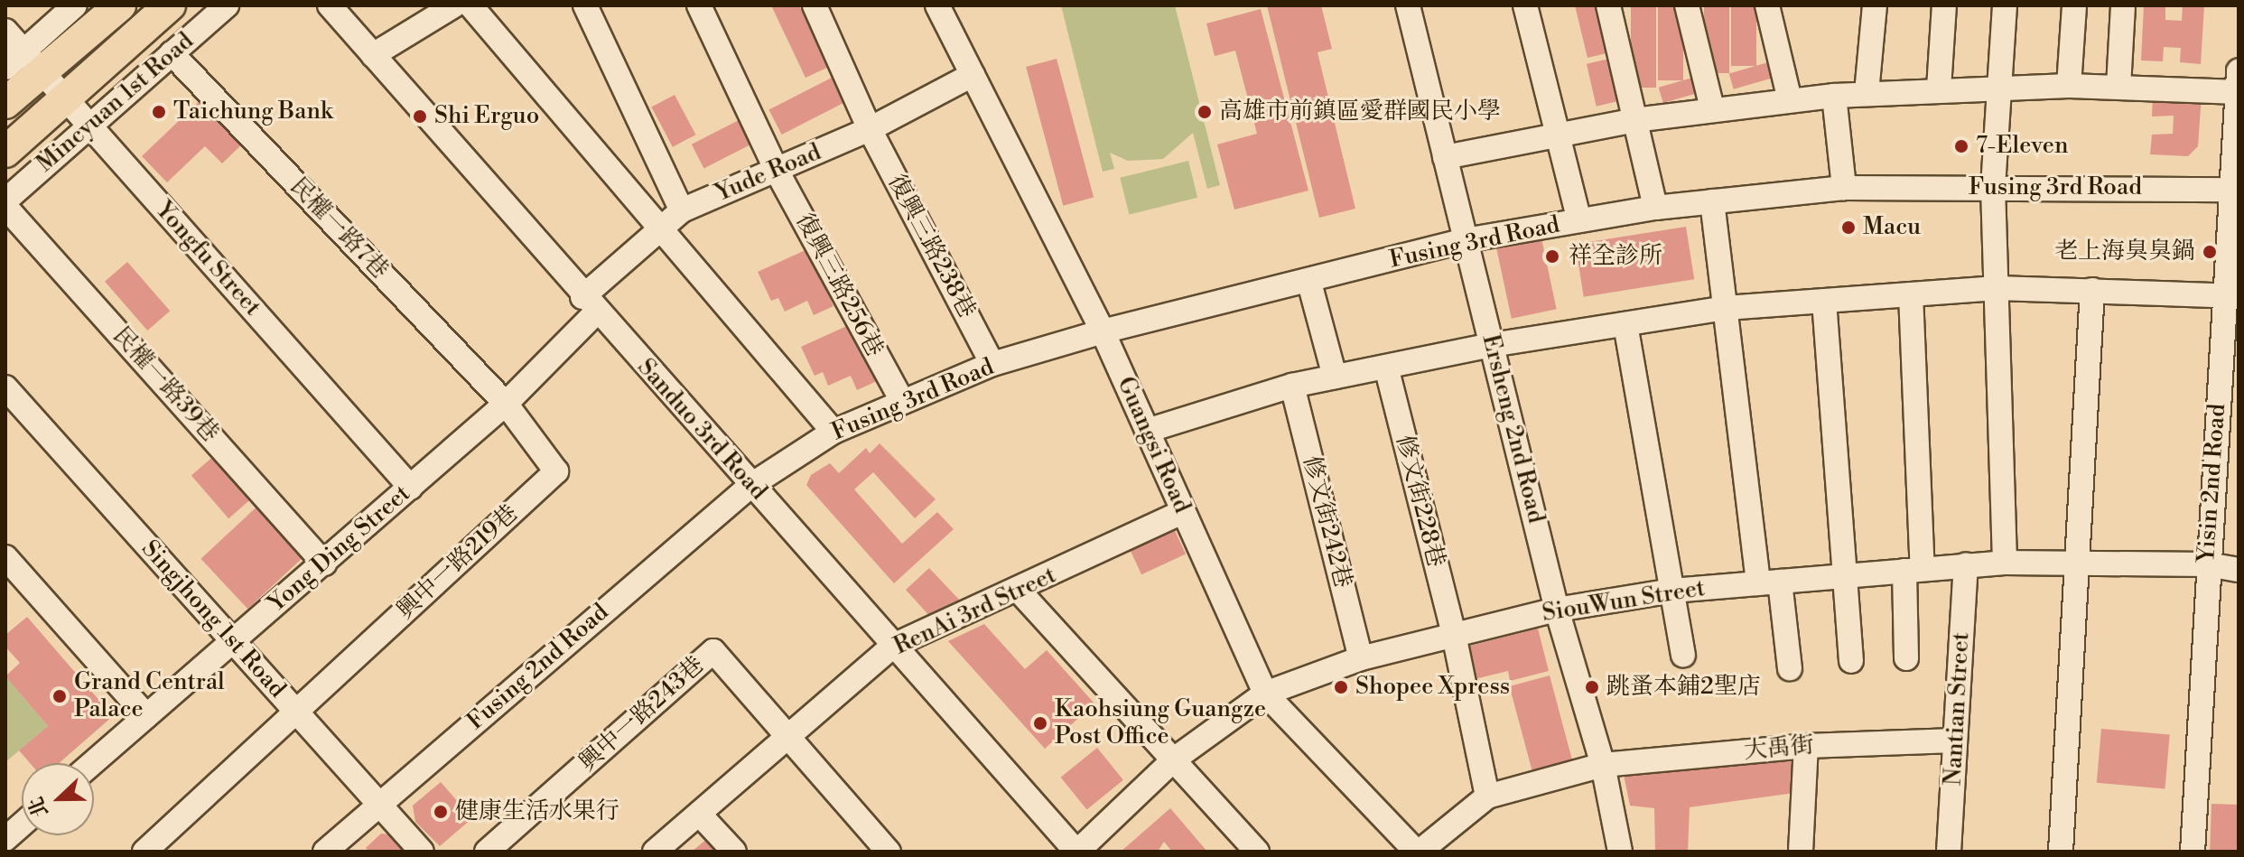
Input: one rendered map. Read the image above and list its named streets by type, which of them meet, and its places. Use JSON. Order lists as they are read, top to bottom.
{
  "streets": {
    "main road": ["Mincyuan 1st Road"],
    "street": [
      "Yude Road",
      "Fusing 3rd Road",
      "民權一路7巷",
      "復興三路238巷",
      "Yongfu Street",
      "復興三路256巷",
      "民權一路39巷",
      "Ersheng 2nd Road",
      "Sanduo 3rd Road",
      "Guangsi Road",
      "Yisin 2nd Road",
      "修文街228巷",
      "修文街242巷",
      "Yong Ding Street",
      "興中一路219巷",
      "SiouWun Street",
      "RenAi 3rd Street",
      "Singjhong 1st Road",
      "Fusing 2nd Road",
      "Nantian Street",
      "興中一路243巷",
      "大禹街"
    ]
  },
  "crossings": [
    ["Mincyuan 1st Road", "民權一路7巷"],
    ["Mincyuan 1st Road", "Yongfu Street"],
    ["Yude Road", "復興三路238巷"],
    ["Yude Road", "復興三路256巷"],
    ["Yude Road", "Sanduo 3rd Road"],
    ["Yude Road", "Guangsi Road"],
    ["Yude Road", "Yong Ding Street"],
    ["Fusing 3rd Road", "復興三路238巷"],
    ["Fusing 3rd Road", "復興三路256巷"],
    ["Fusing 3rd Road", "Ersheng 2nd Road"],
    ["Fusing 3rd Road", "Sanduo 3rd Road"],
    ["Fusing 3rd Road", "Guangsi Road"],
    ["Fusing 3rd Road", "Yisin 2nd Road"],
    ["Fusing 3rd Road", "Fusing 2nd Road"],
    ["民權一路7巷", "Yong Ding Street"],
    ["民權一路7巷", "興中一路219巷"],
    ["Yongfu Street", "Yong Ding Street"],
    ["民權一路39巷", "Yong Ding Street"],
    ["Ersheng 2nd Road", "SiouWun Street"],
    ["Ersheng 2nd Road", "大禹街"],
    ["Sanduo 3rd Road", "Yong Ding Street"],
    ["Sanduo 3rd Road", "SiouWun Street"],
    ["Sanduo 3rd Road", "RenAi 3rd Street"],
    ["Sanduo 3rd Road", "Fusing 2nd Road"],
    ["Guangsi Road", "SiouWun Street"],
    ["Guangsi Road", "RenAi 3rd Street"],
    ["Yisin 2nd Road", "SiouWun Street"],
    ["修文街228巷", "SiouWun Street"],
    ["修文街228巷", "大禹街"],
    ["修文街242巷", "SiouWun Street"],
    ["Yong Ding Street", "興中一路219巷"],
    ["Yong Ding Street", "Singjhong 1st Road"],
    ["興中一路219巷", "Singjhong 1st Road"],
    ["SiouWun Street", "Nantian Street"],
    ["RenAi 3rd Street", "興中一路243巷"],
    ["Singjhong 1st Road", "Fusing 2nd Road"],
    ["Nantian Street", "大禹街"]
  ],
  "places": [
    "Taichung Bank",
    "高雄市前鎮區愛群國民小學",
    "Shi Erguo",
    "7-Eleven",
    "Macu",
    "老上海臭臭鍋",
    "祥全診所",
    "Shopee Xpress",
    "跳蚤本鋪2聖店",
    "Grand Central Palace",
    "Kaohsiung Guangze Post Office",
    "健康生活水果行"
  ],
  "north": "left"
}
